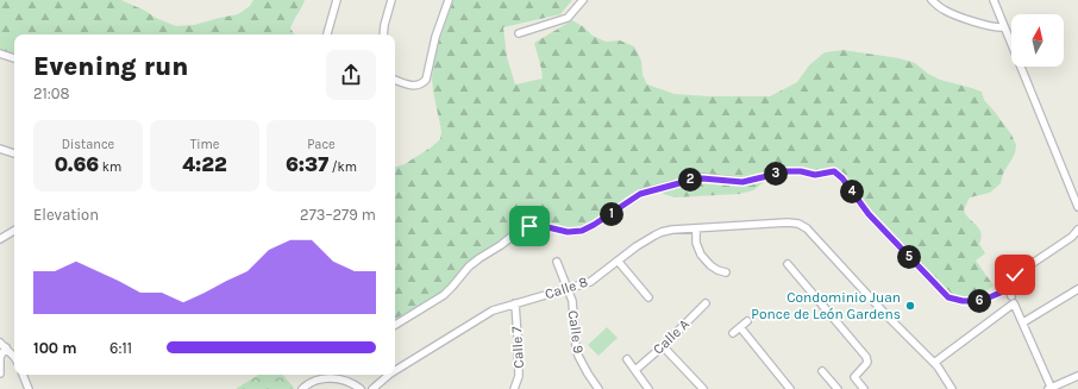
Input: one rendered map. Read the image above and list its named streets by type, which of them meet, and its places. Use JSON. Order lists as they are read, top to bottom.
{
  "streets": {
    "street": [
      "Calle 8",
      "Calle 9",
      "Calle A",
      "Calle 7"
    ]
  },
  "crossings": [
    ["Calle 8", "Calle 9"],
    ["Calle 8", "Calle 7"]
  ],
  "places": ["Condominio Juan Ponce de León Gardens"],
  "north": "top",
  "page": {
    "heading": ["Evening run", "21:08"],
    "stats": [
      ["Distance", "0.66 km"],
      ["Time", "4:22"],
      ["Pace", "6:37 /km"]
    ],
    "pins": [
      "3",
      "2",
      "4",
      "1",
      "5",
      "6"
    ],
    "chart": ["Elevation", "273–279 m"],
    "list": [
      {
        "name": "100 m",
        "note": "6:11"
      }
    ]
  }
}
